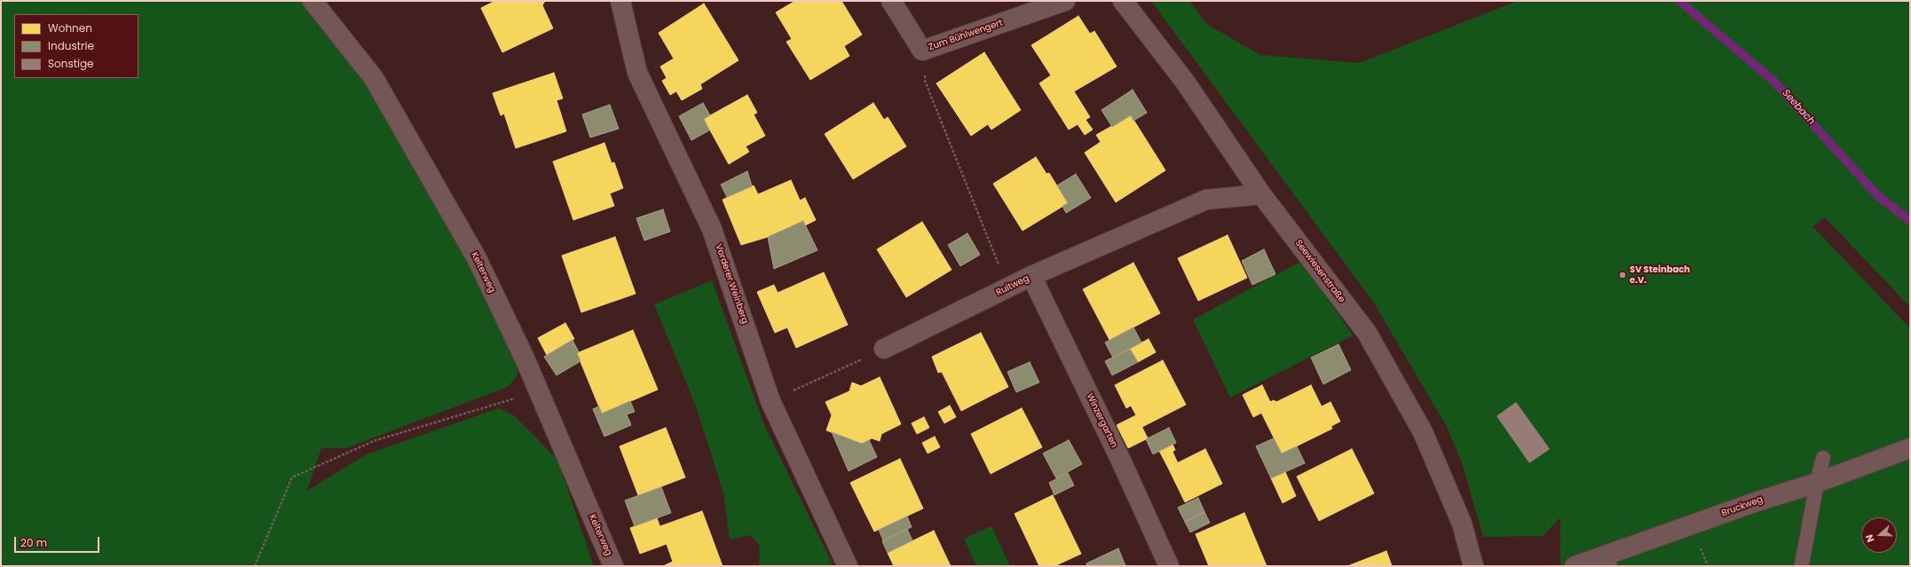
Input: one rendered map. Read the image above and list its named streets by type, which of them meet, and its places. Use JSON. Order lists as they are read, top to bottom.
{
  "streets": {
    "street": [
      "Zum Bühlwengert",
      "Seewiesenstraße",
      "Kelterweg",
      "Vorderer Weinberg",
      "Ruitweg",
      "Winzergarten",
      "Bruckweg"
    ]
  },
  "crossings": [
    ["Seewiesenstraße", "Ruitweg"],
    ["Ruitweg", "Winzergarten"]
  ],
  "water": ["Seebach"],
  "places": ["SV Steinbach e.V."],
  "legend": ["Wohnen", "Industrie", "Sonstige"],
  "scale_bar": "20 m",
  "north": "left"
}
